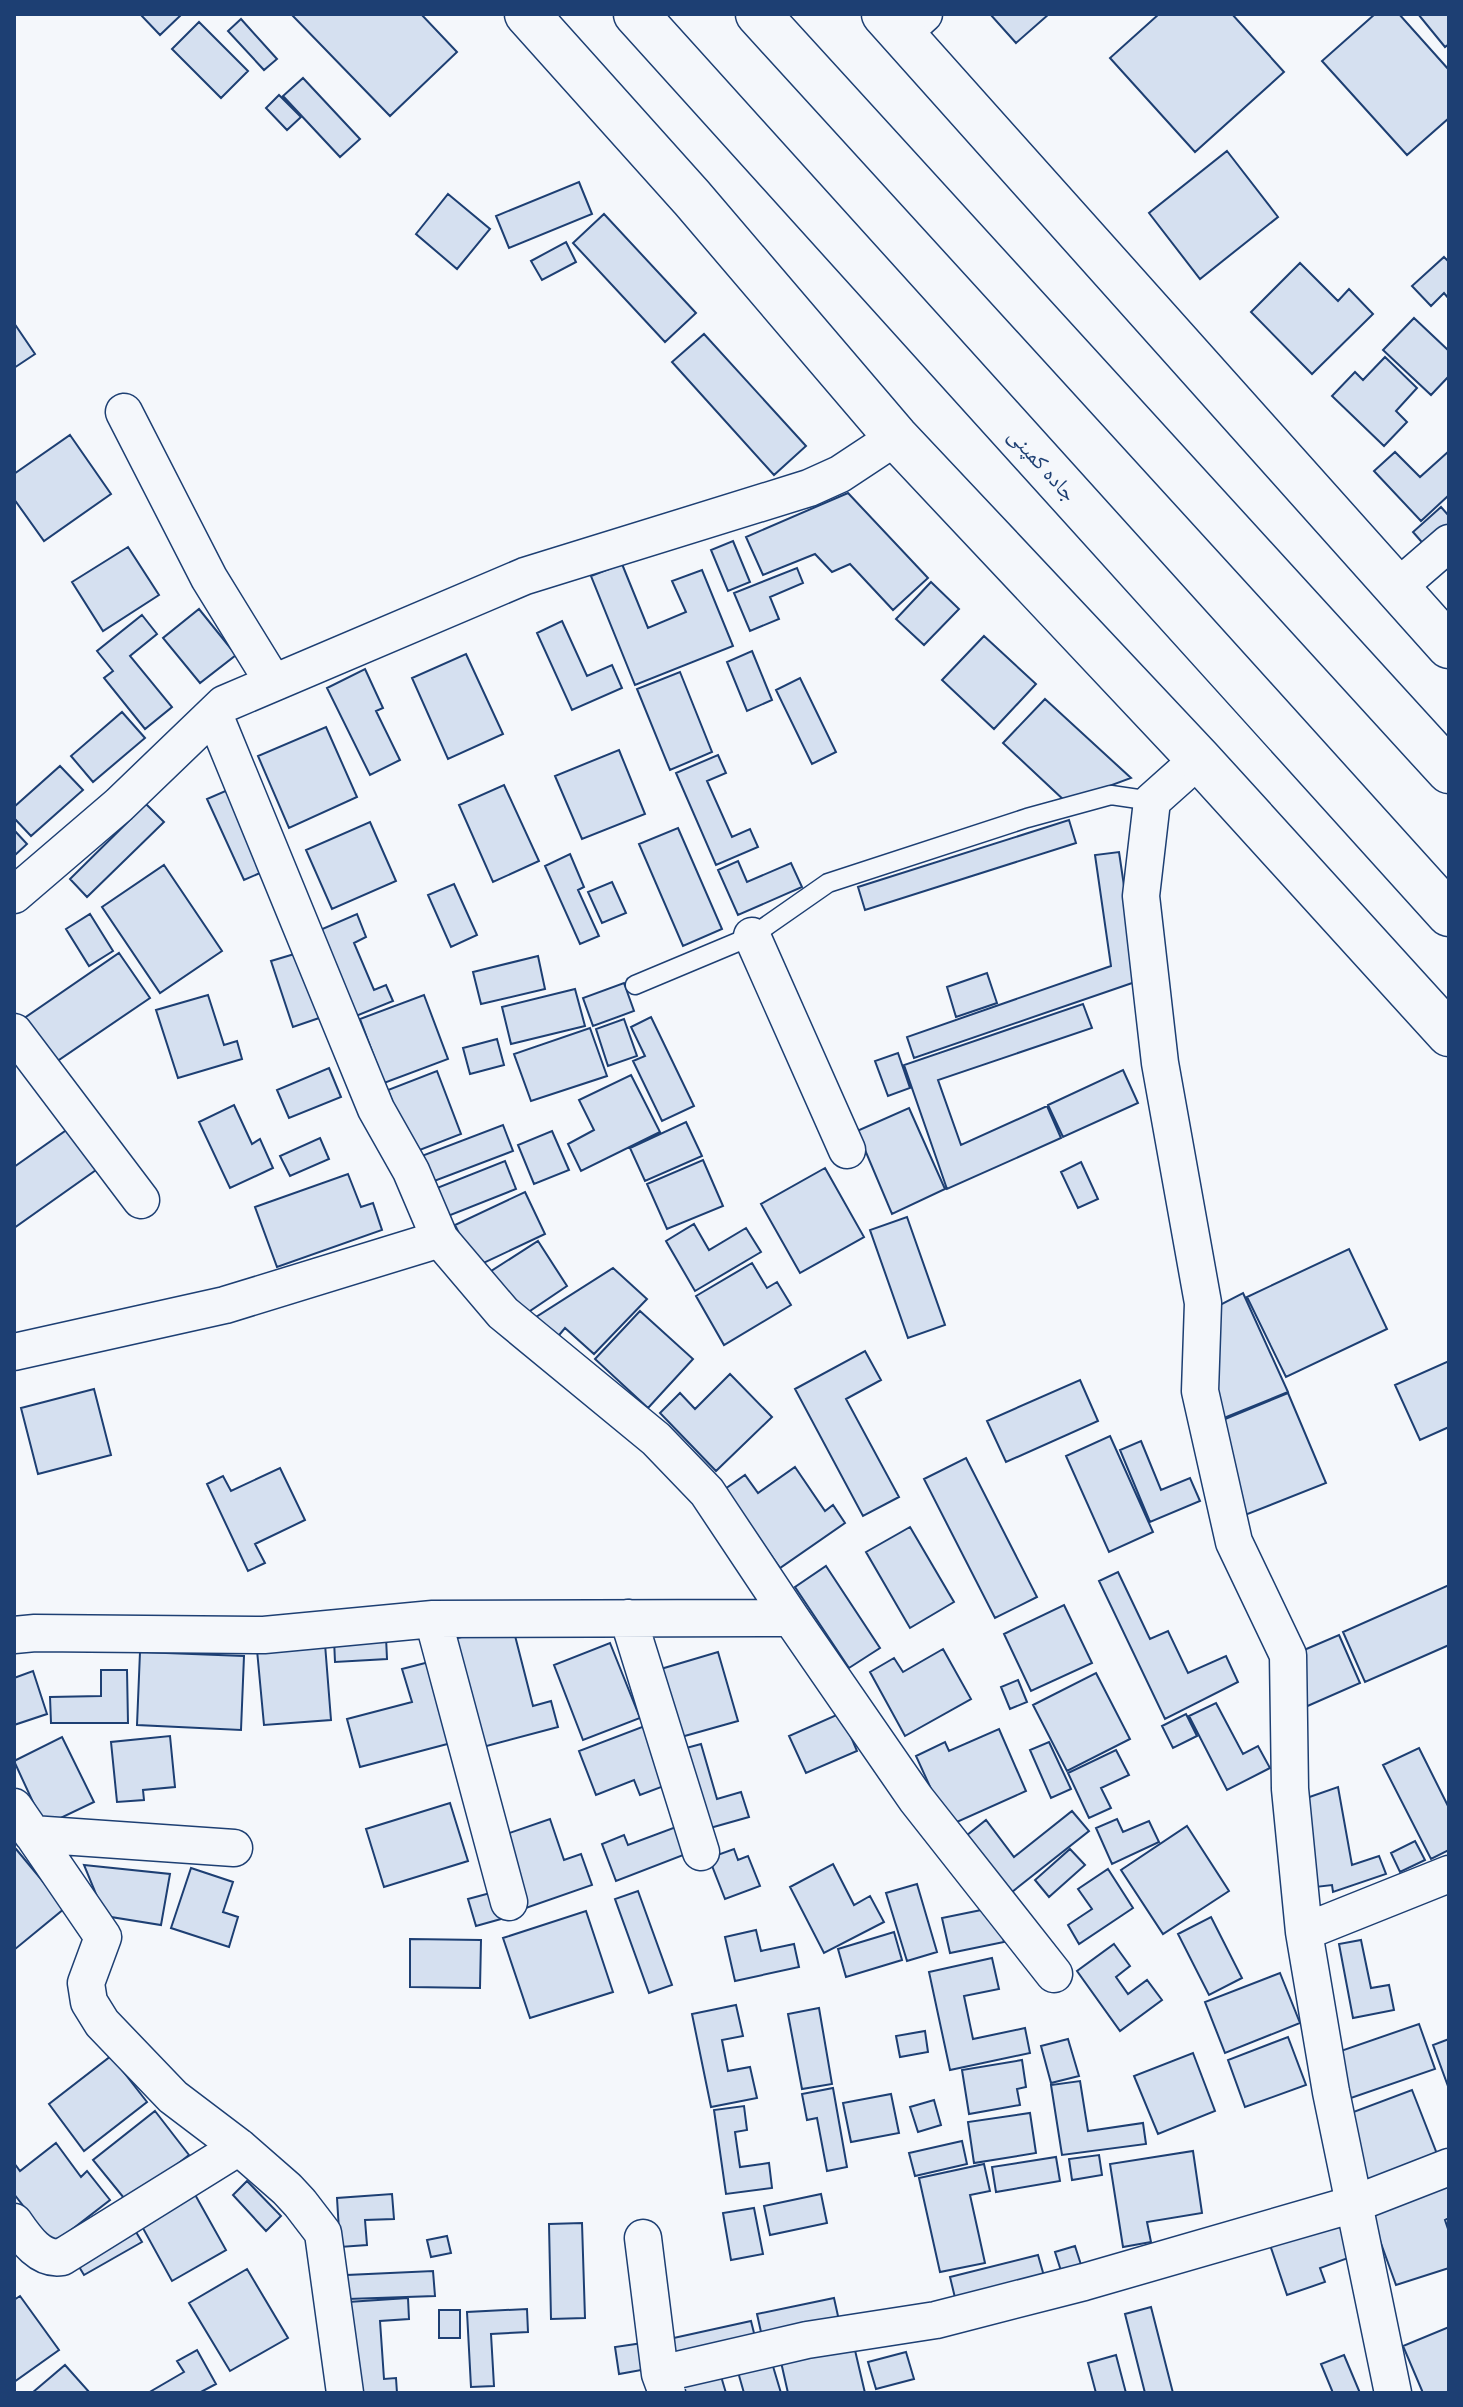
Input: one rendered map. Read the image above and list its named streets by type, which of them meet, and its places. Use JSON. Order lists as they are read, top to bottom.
{
  "streets": {
    "main road": ["جاده کمپنی"]
  }
}
